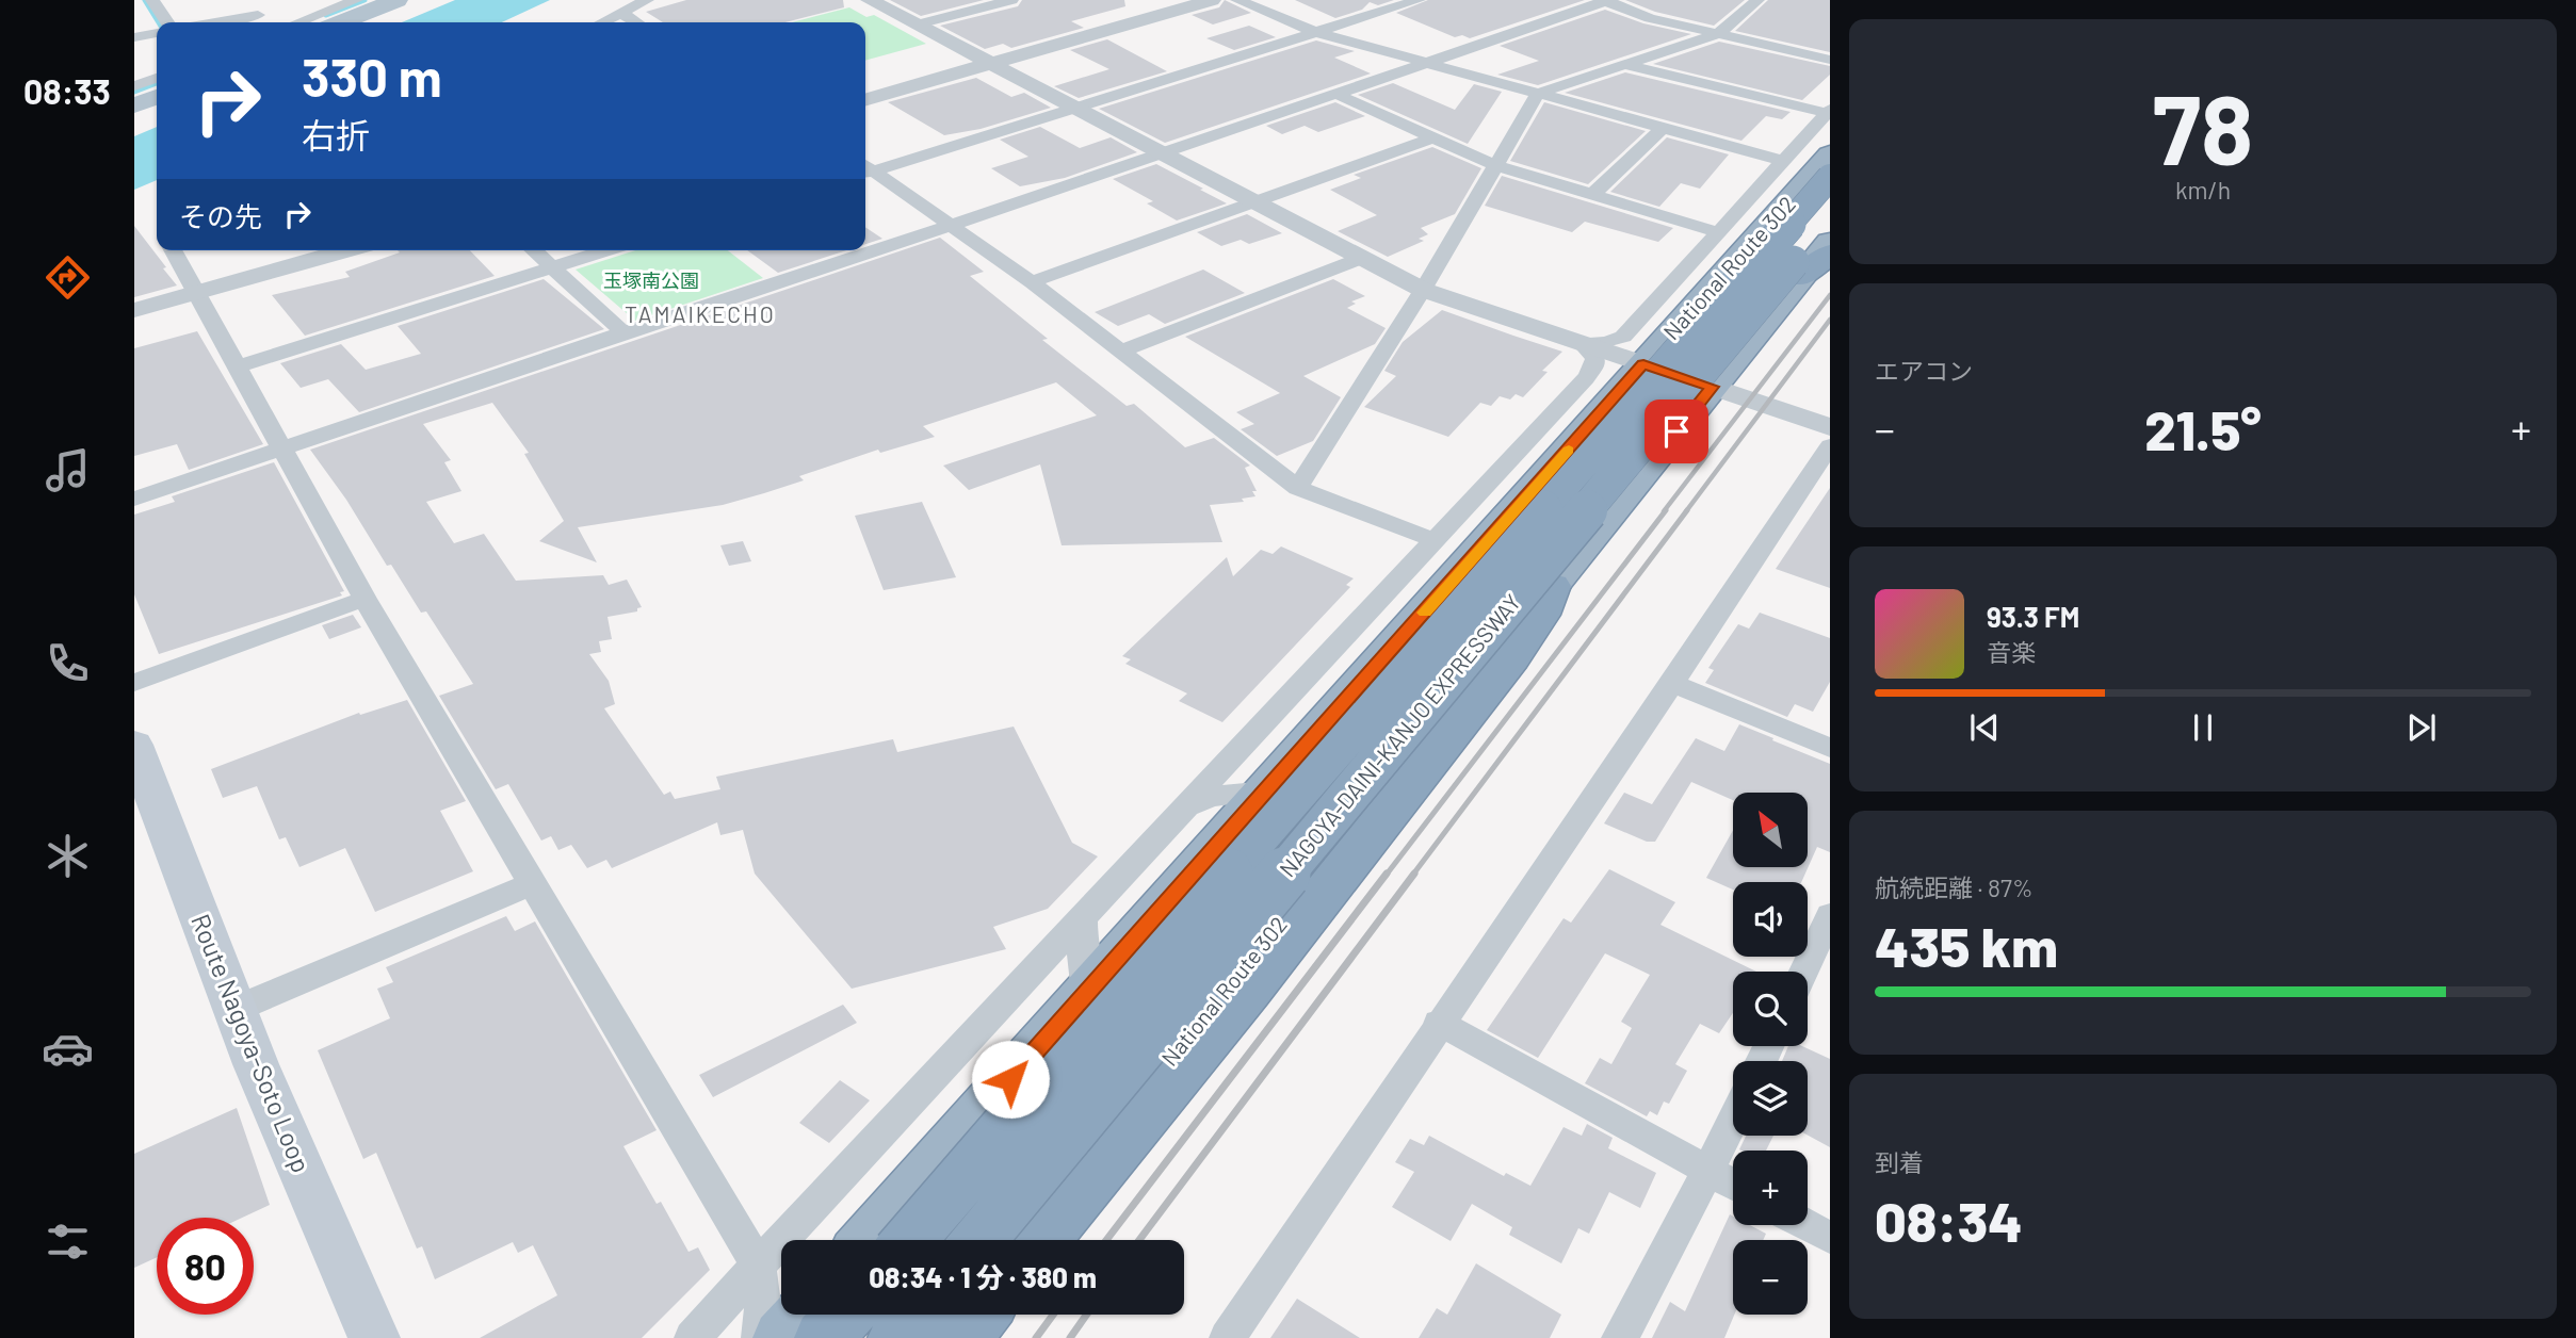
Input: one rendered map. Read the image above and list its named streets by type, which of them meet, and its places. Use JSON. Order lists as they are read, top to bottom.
{
  "streets": {
    "highway": ["National Route 302", "NAGOYA-DAINI-KANJO EXPRESSWAY"],
    "main road": ["Route Nagoya-Soto Loop"]
  },
  "districts": ["TAMAIKECHO"],
  "parks": ["玉塚南公園"],
  "north": "top left",
  "page": {
    "tabs": "08:33",
    "tile": [
      ["78", "km/h"],
      "エアコン",
      ["航続距離 · 87%", "435 km"],
      ["到着", "08:34"]
    ],
    "turn": ["330 m", "右折"],
    "then": "その先",
    "heat": ["−", "21.5°", "+"],
    "song": ["93.3 FM", "音楽"],
    "map_buttons": ["+", "−"],
    "limit": "80",
    "trip": "08:34 · 1 分 · 380 m"
  }
}
